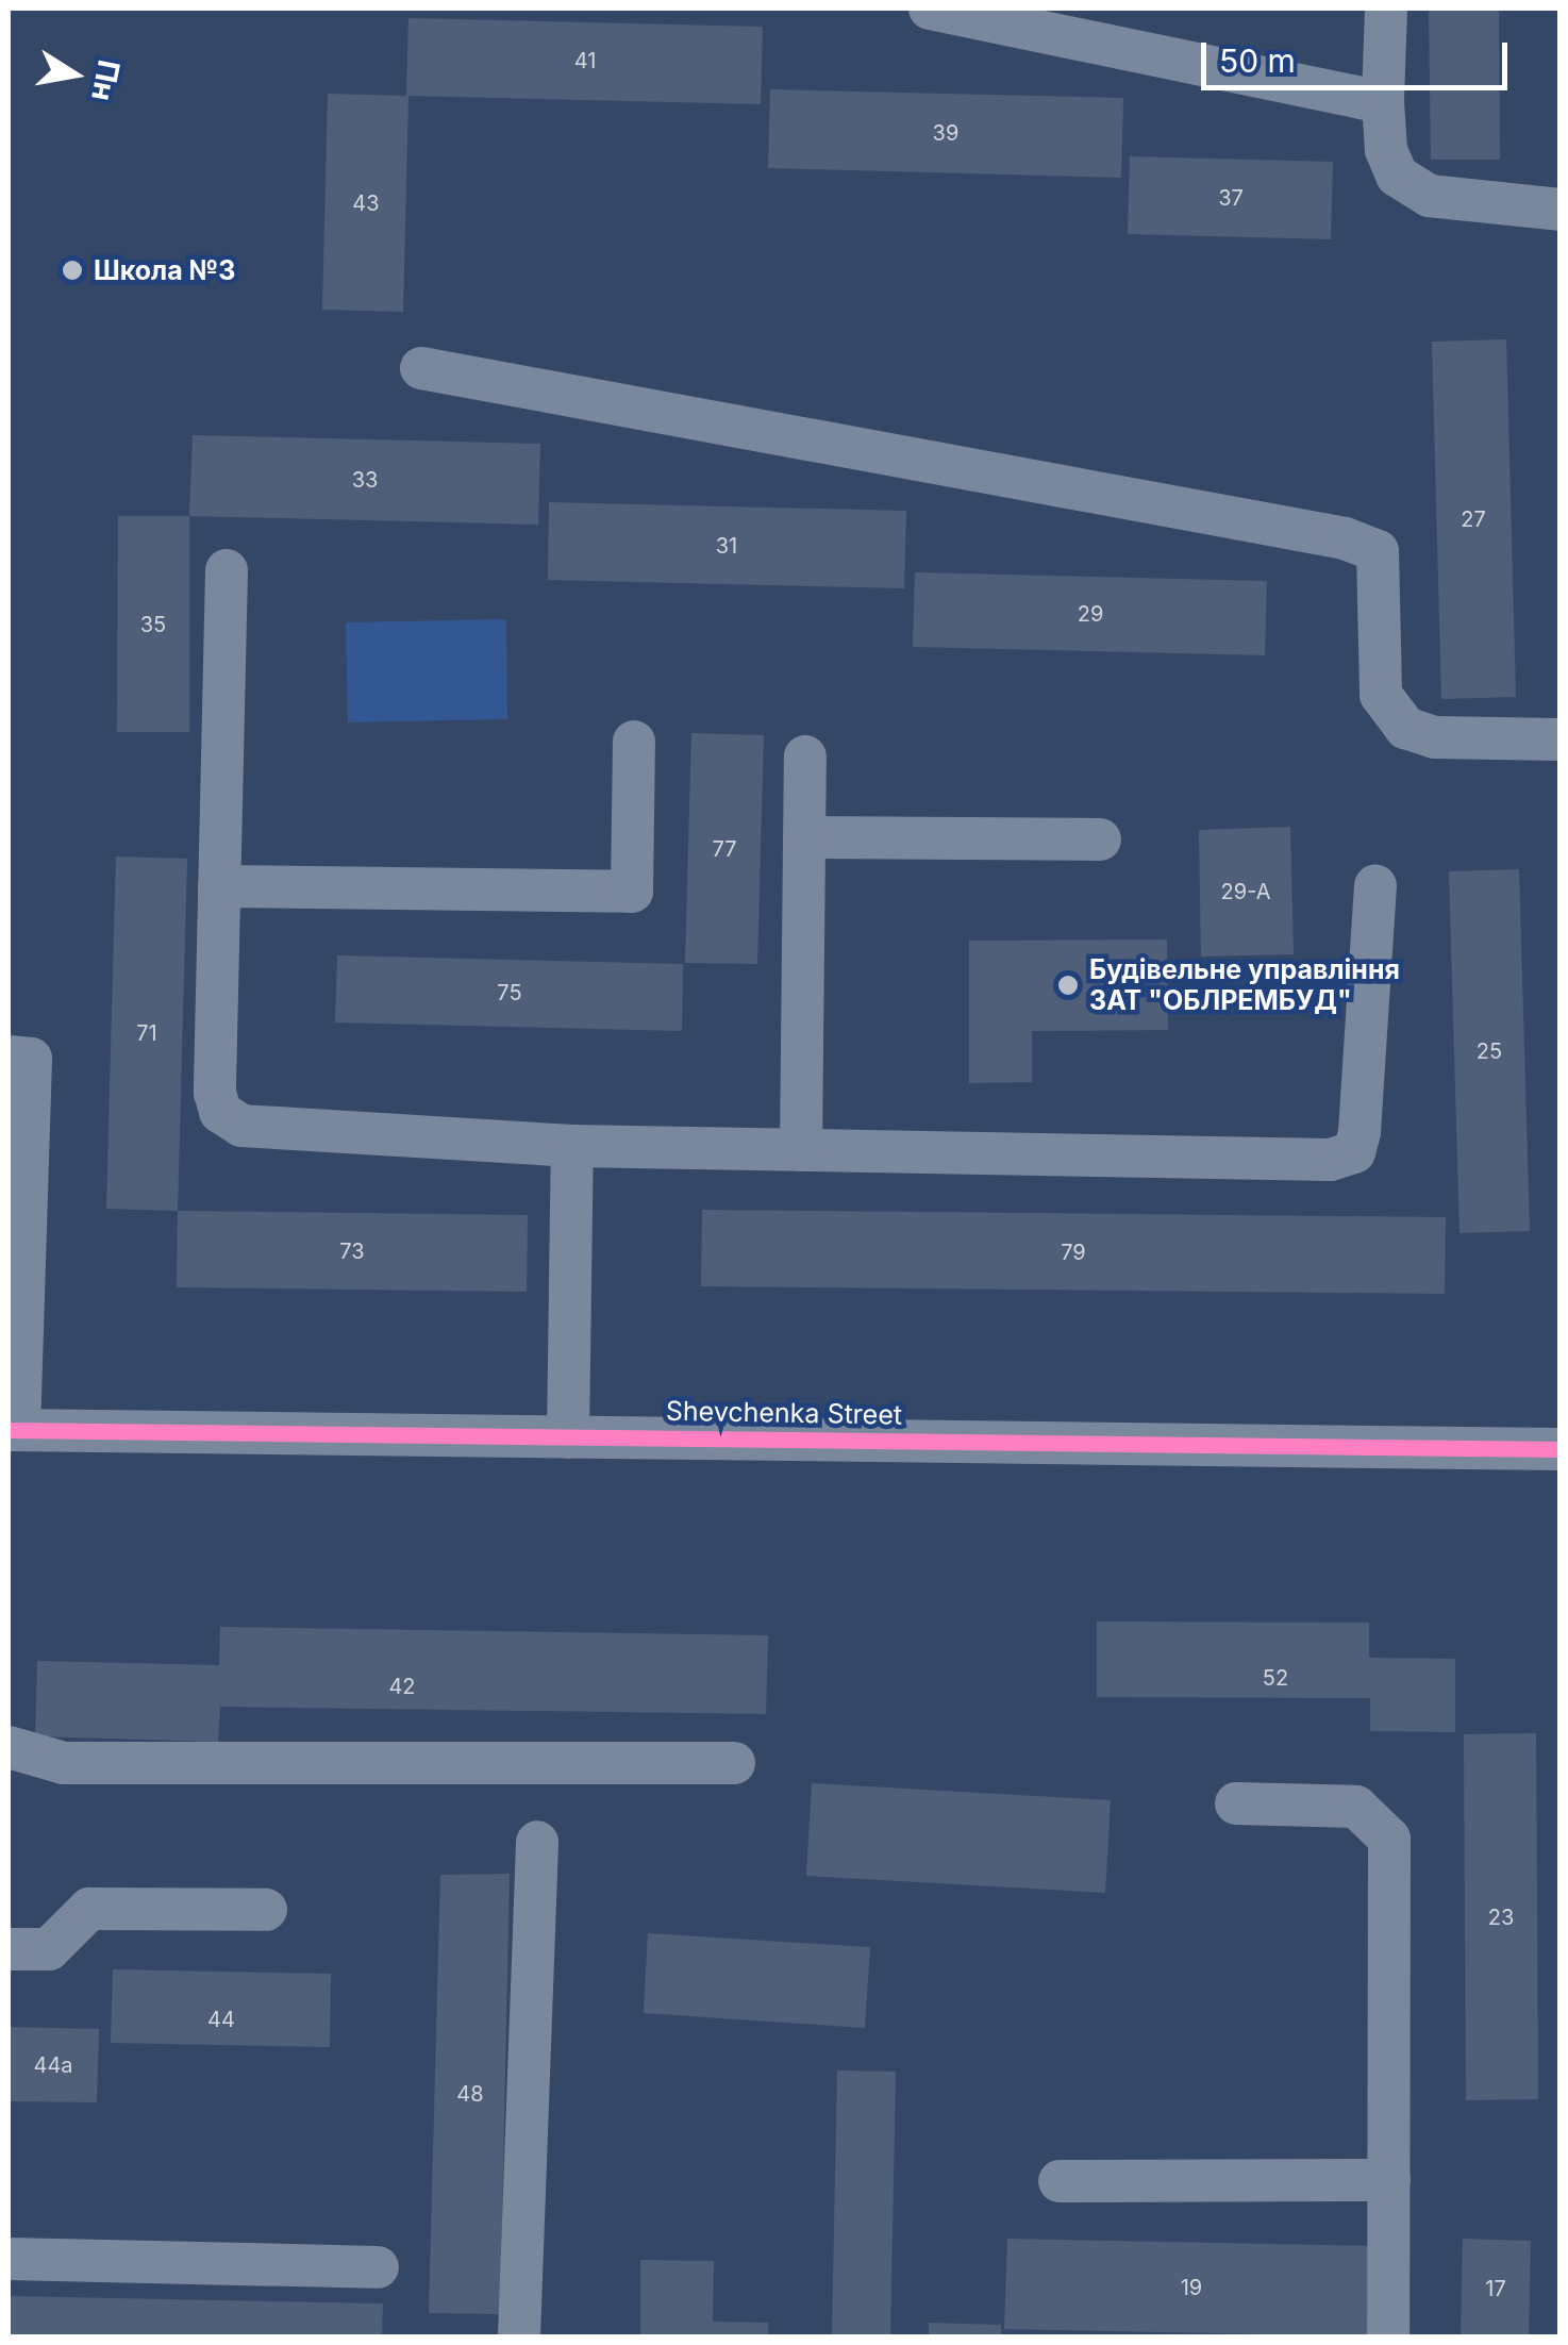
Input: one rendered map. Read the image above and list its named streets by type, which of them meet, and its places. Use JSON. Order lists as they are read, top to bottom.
{
  "streets": {
    "street": ["Shevchenka Street"]
  },
  "places": ["Школа №3", "Будівельне управління ЗАТ \"ОБЛРЕМБУД\""],
  "house_numbers": [
    "41",
    "39",
    "37",
    "43",
    "33",
    "27",
    "31",
    "29",
    "35",
    "77",
    "29-А",
    "75",
    "71",
    "25",
    "73",
    "79",
    "52",
    "42",
    "23",
    "44",
    "44а",
    "48",
    "19",
    "17"
  ],
  "scale_bar": "50 m",
  "north": "right"
}
